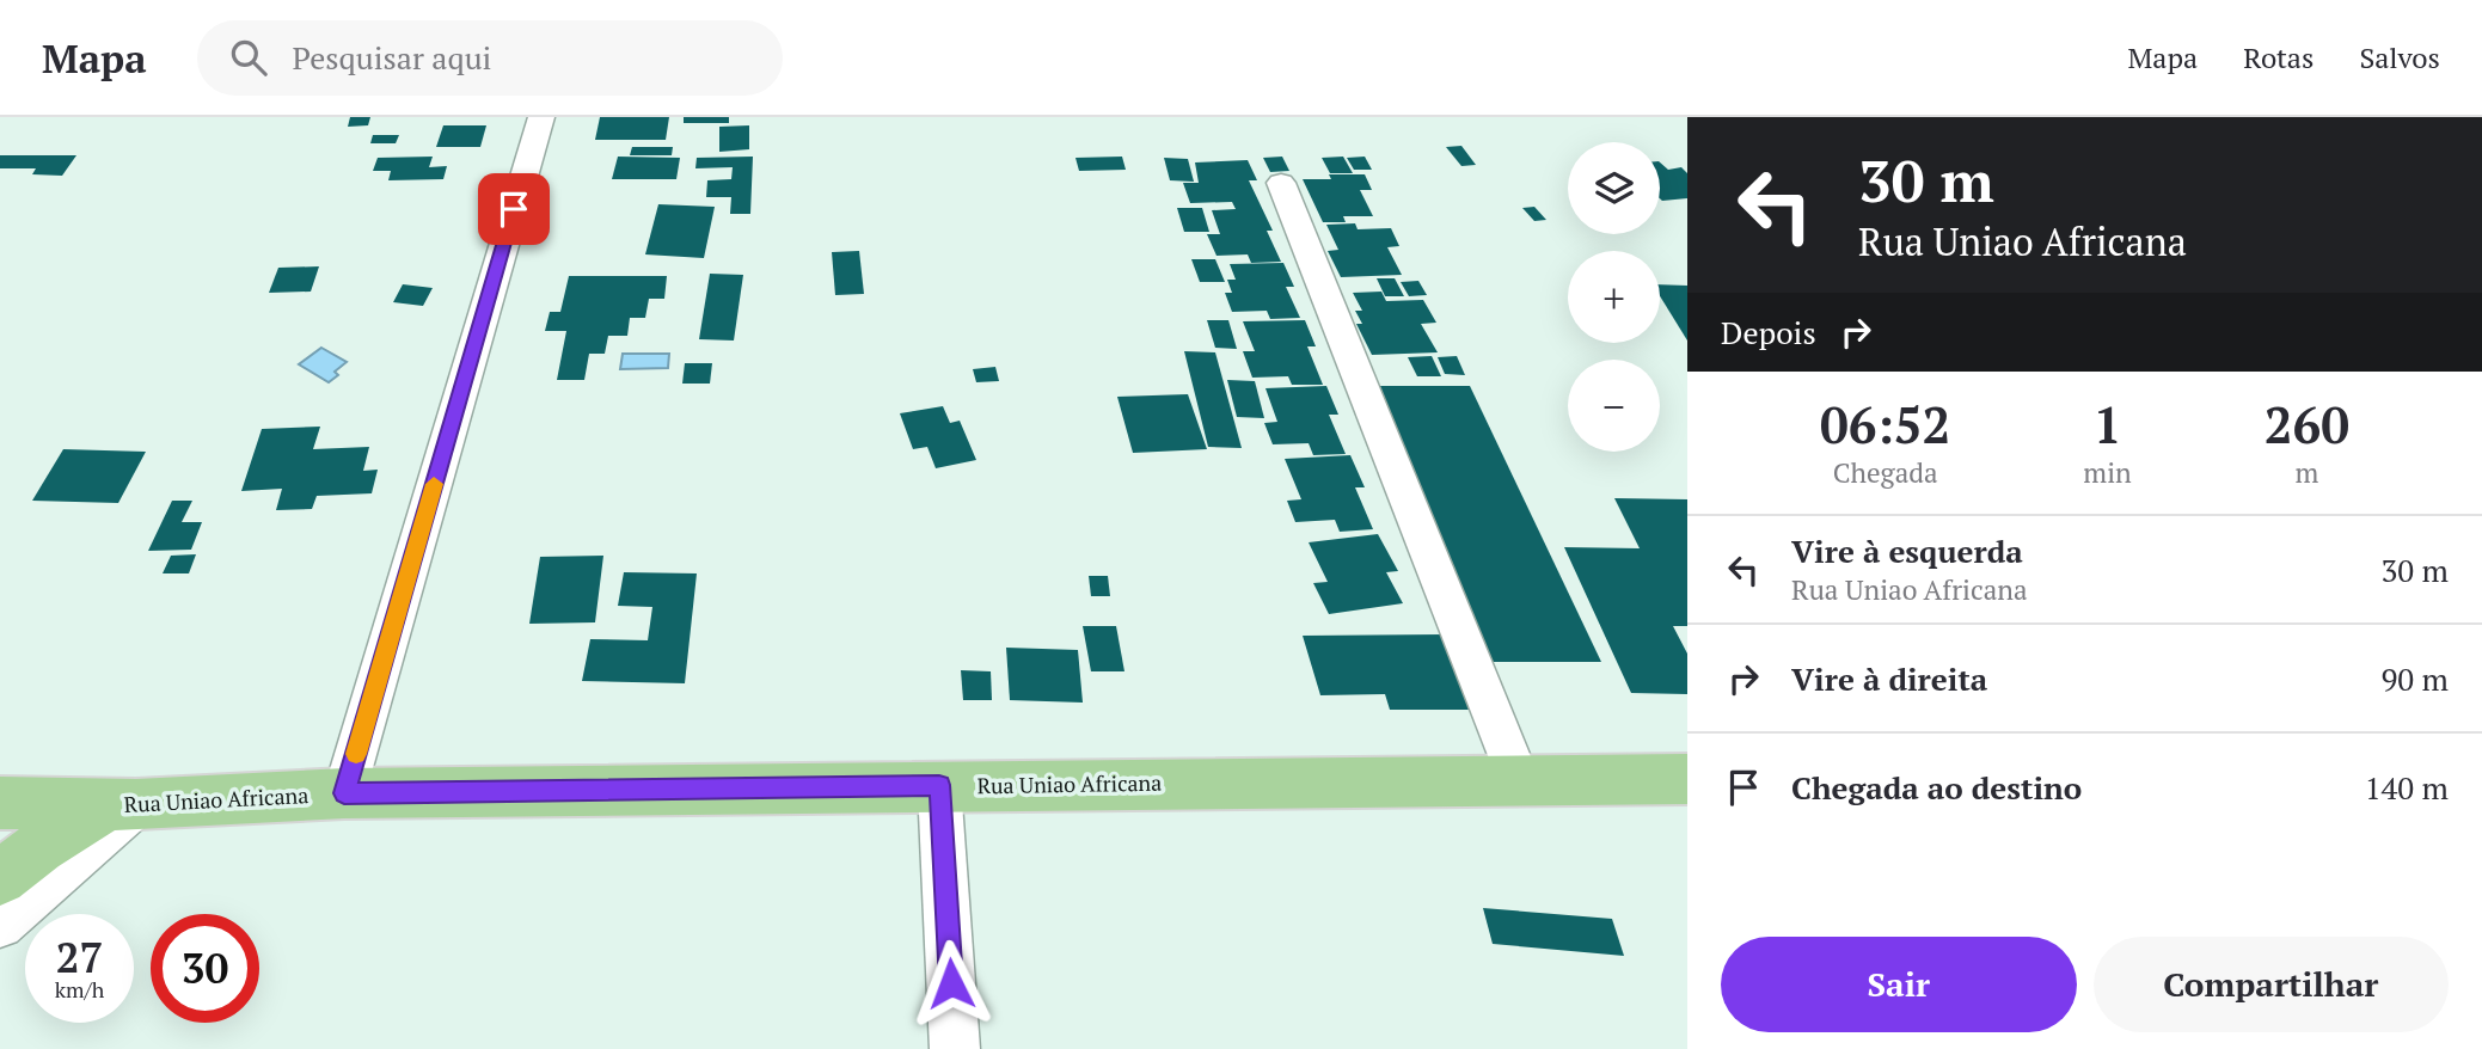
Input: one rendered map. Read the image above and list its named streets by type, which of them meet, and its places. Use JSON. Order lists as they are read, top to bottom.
{
  "streets": {
    "main road": ["Rua Uniao Africana"]
  },
  "page": {
    "header": "Mapa",
    "search": "Pesquisar aqui",
    "nav": ["Mapa", "Rotas", "Salvos"],
    "turn": ["30 m", "Rua Uniao Africana"],
    "map_buttons": ["+", "−"],
    "then": "Depois",
    "eta": [
      "06:52",
      "Chegada",
      "1",
      "min",
      "260",
      "m"
    ],
    "list": [
      {
        "name": "Vire à esquerda",
        "note": "Rua Uniao Africana",
        "value": "30 m"
      },
      {
        "name": "Vire à direita",
        "value": "90 m"
      },
      {
        "name": "Chegada ao destino",
        "value": "140 m"
      }
    ],
    "speed": "27 km/h",
    "limit": "30",
    "buttons": ["Sair", "Compartilhar"]
  }
}
